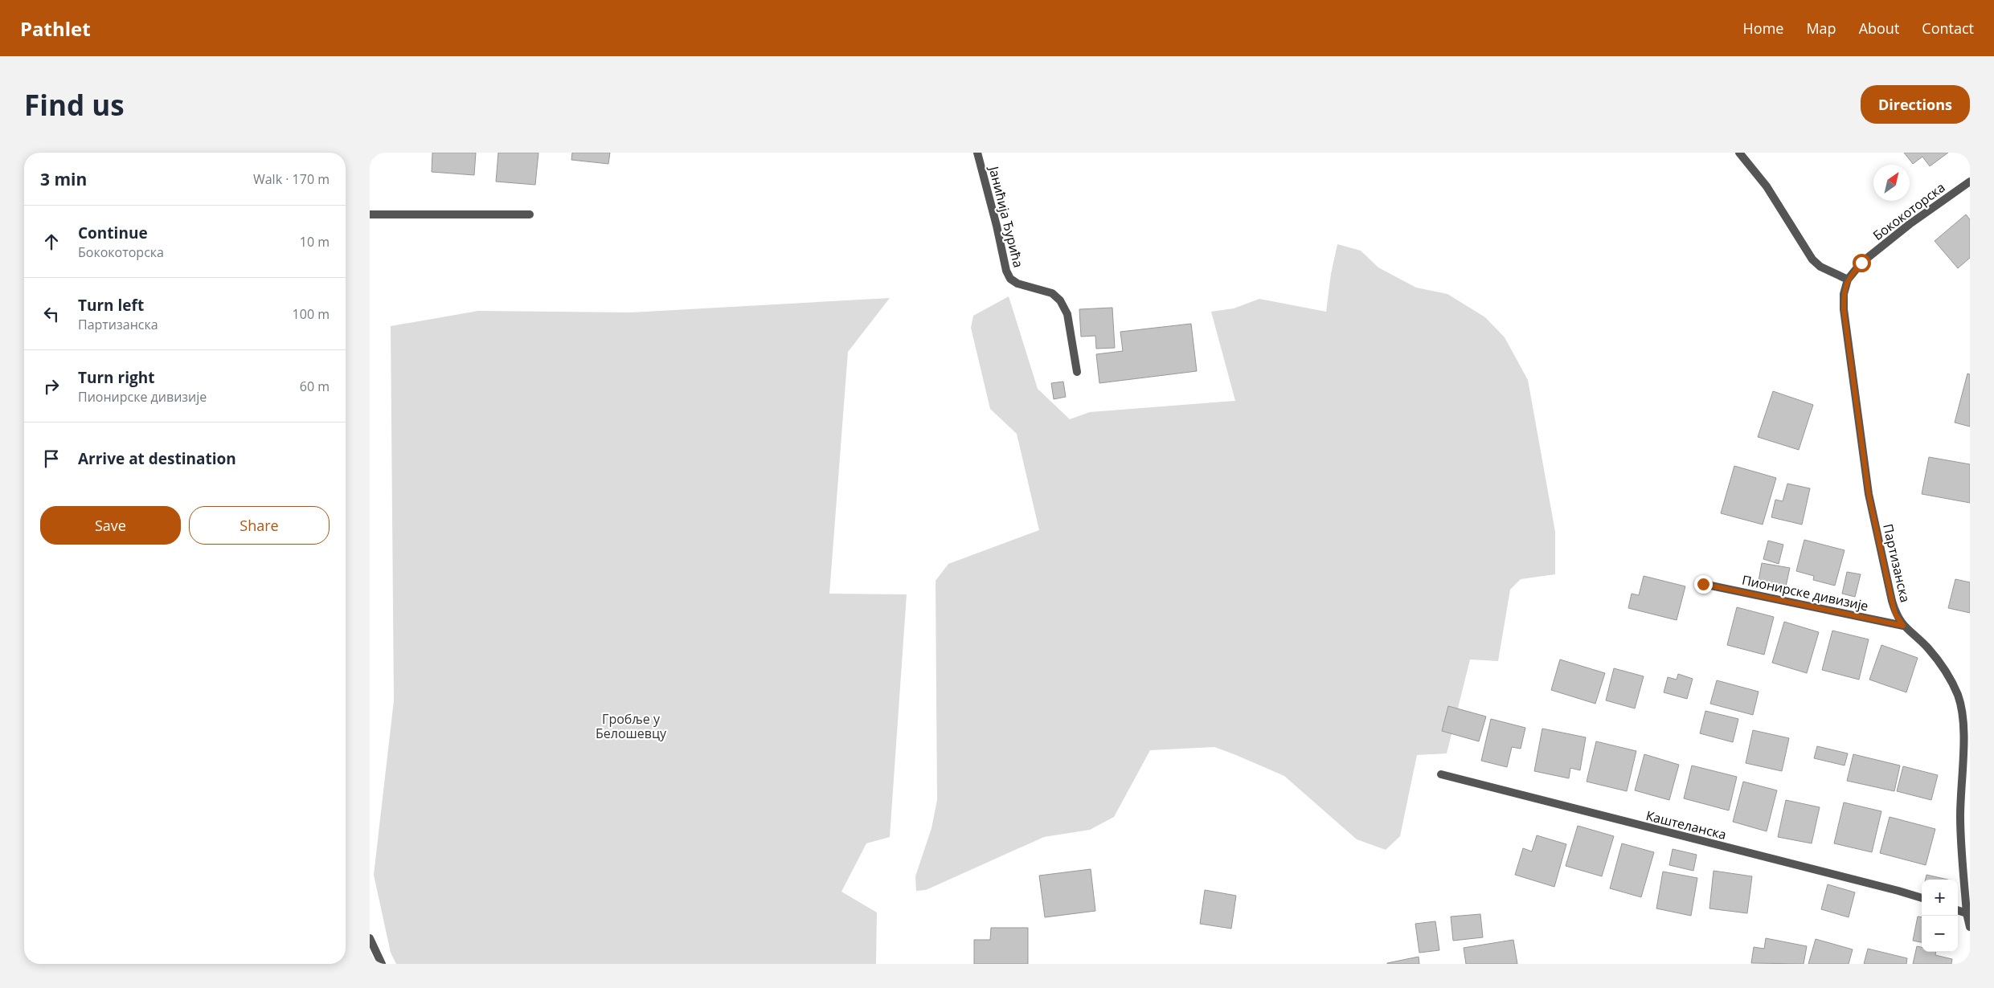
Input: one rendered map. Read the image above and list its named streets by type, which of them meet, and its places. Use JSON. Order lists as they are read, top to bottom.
{
  "streets": {
    "street": [
      "Бококоторска",
      "Јанићија Ђурића",
      "Партизанска",
      "Пионирске дивизије",
      "Каштеланска"
    ]
  },
  "crossings": [
    ["Бококоторска", "Партизанска"],
    ["Партизанска", "Пионирске дивизије"]
  ],
  "parks": ["Гробље у Белошевцу"],
  "north": "top right",
  "page": {
    "header": "Pathlet",
    "nav": [
      "Home",
      "Map",
      "About",
      "Contact"
    ],
    "buttons": [
      "Directions",
      ["Save", "Share"]
    ],
    "title": "Find us",
    "heading": ["3 min", "Walk · 170 m"],
    "list": [
      ["Continue", "Бококоторска", "10 m"],
      ["Turn left", "Партизанска", "100 m"],
      ["Turn right", "Пионирске дивизије", "60 m"],
      "Arrive at destination"
    ],
    "map_buttons": ["+", "−"]
  }
}
